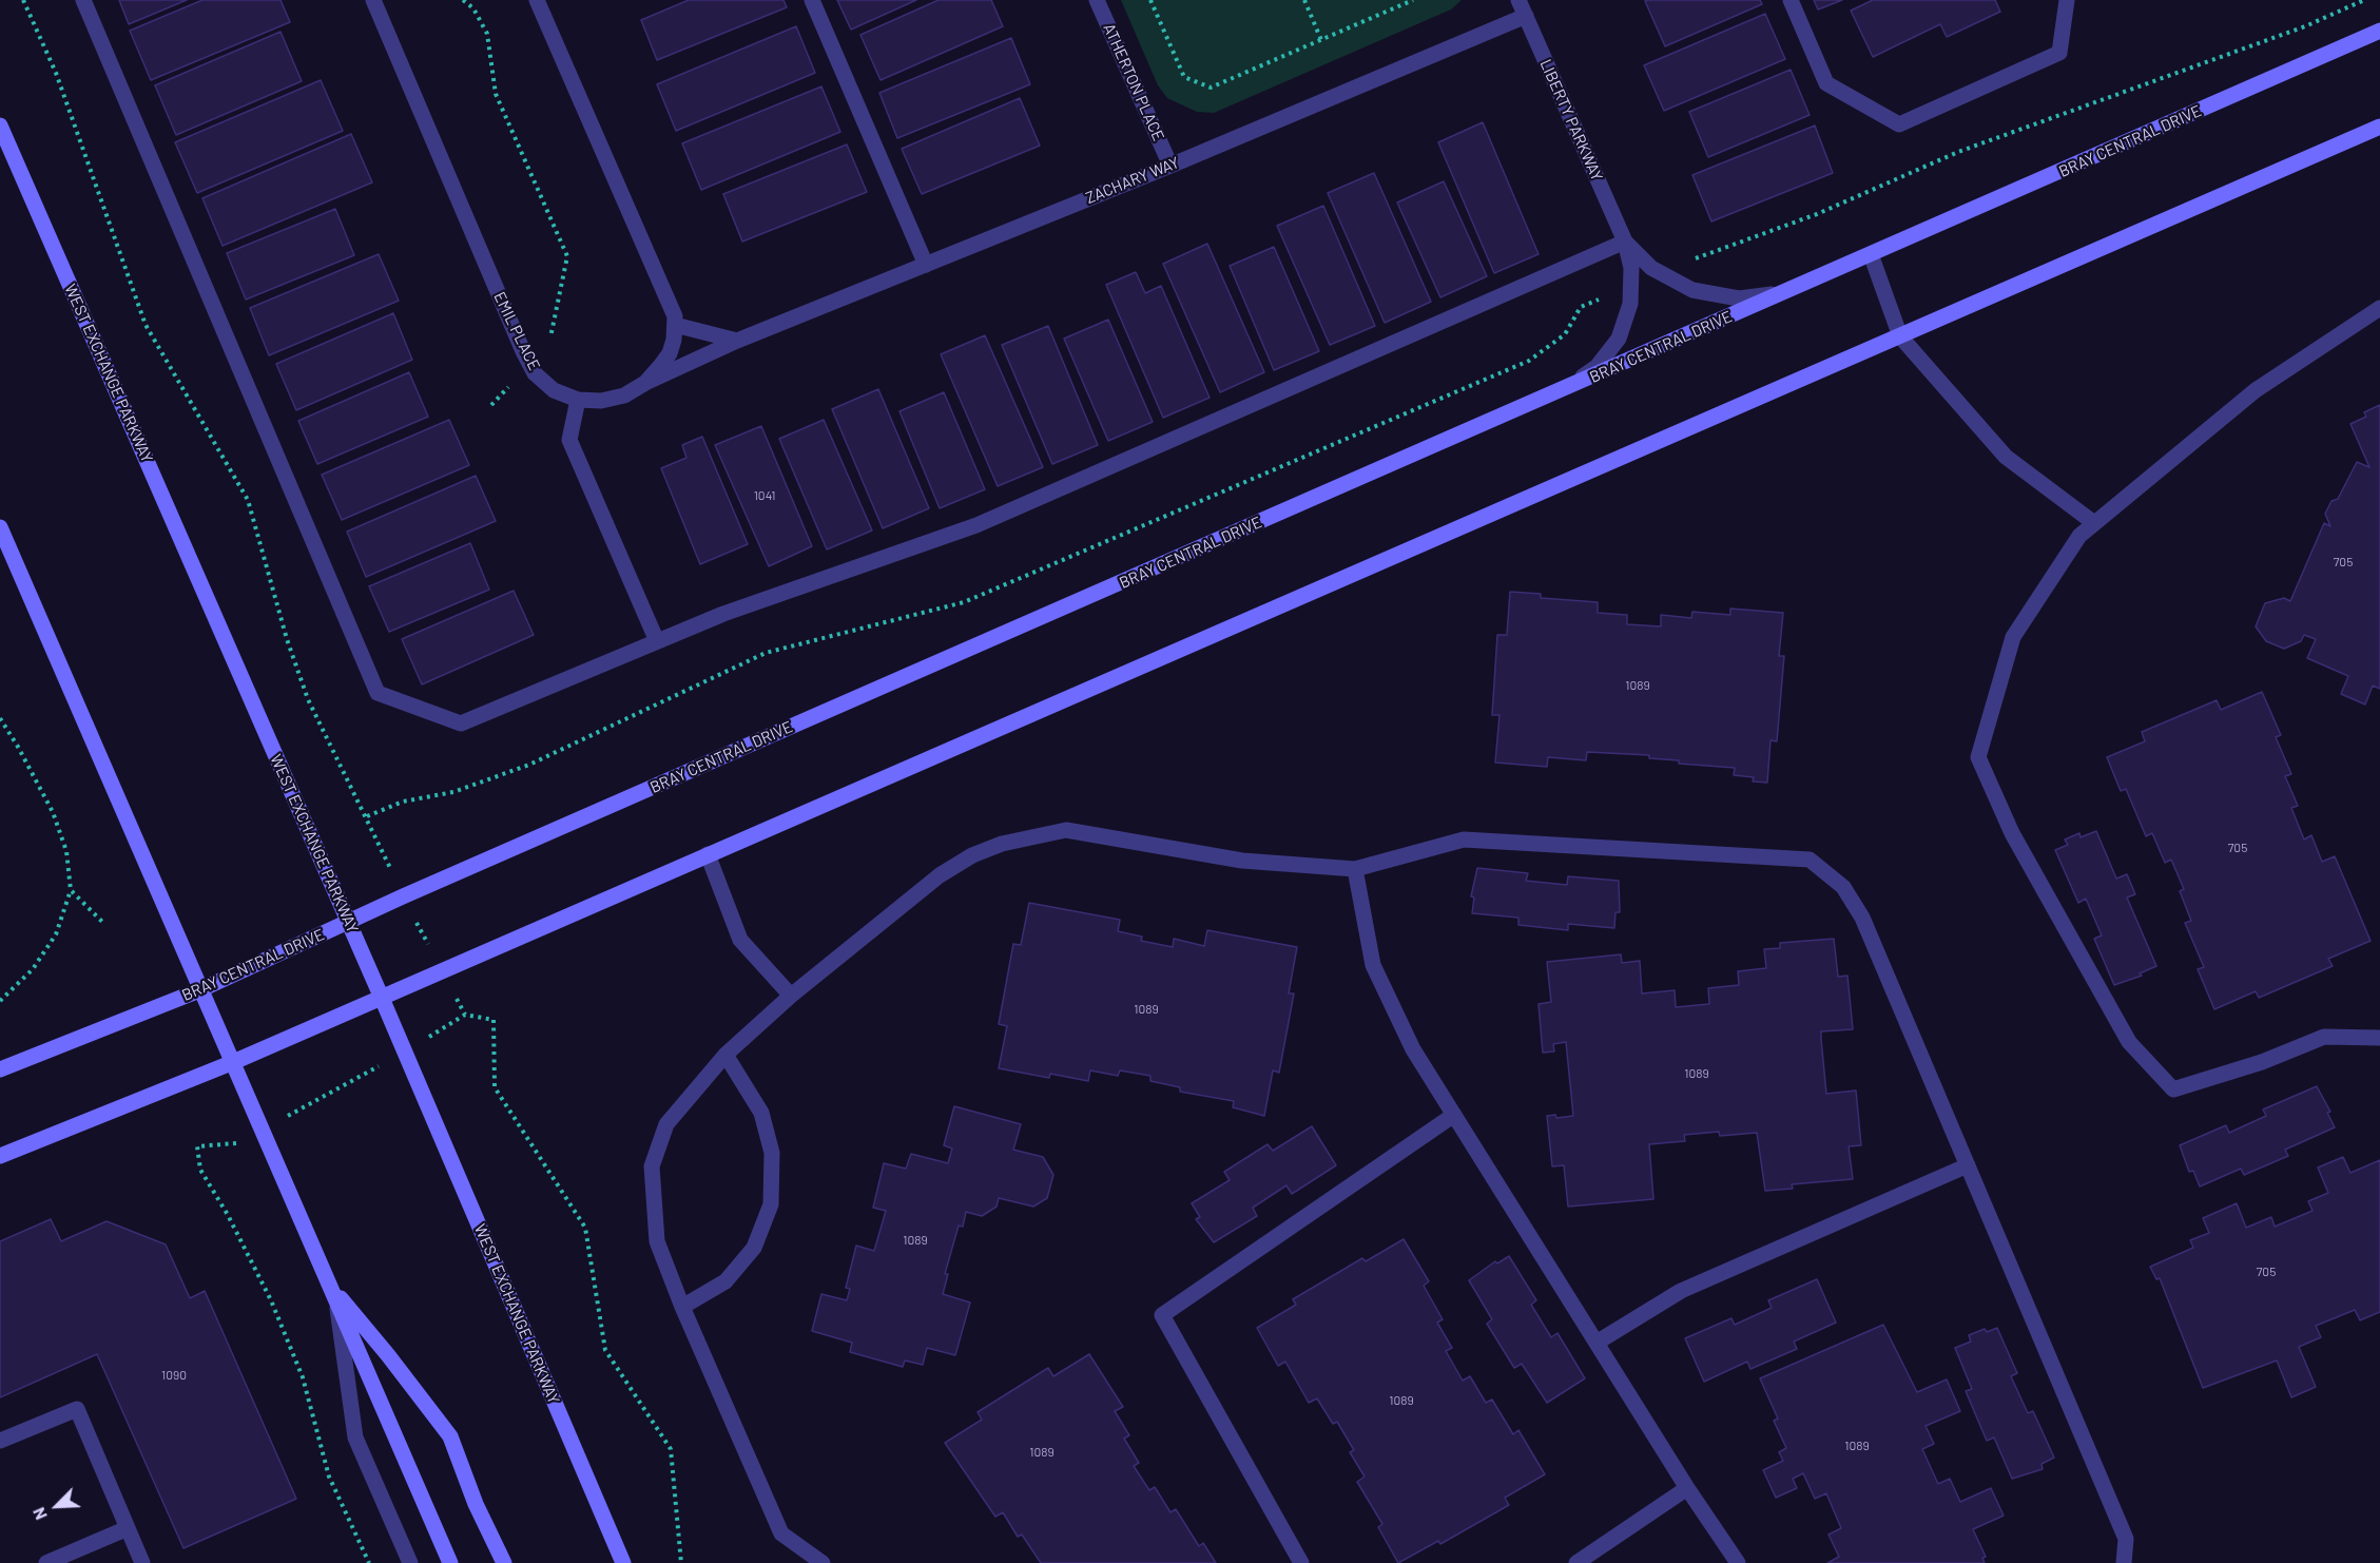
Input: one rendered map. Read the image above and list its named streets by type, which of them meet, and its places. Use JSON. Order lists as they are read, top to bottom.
{
  "streets": {
    "street": [
      "ATHERTON PLACE",
      "LIBERTY PARKWAY",
      "BRAY CENTRAL DRIVE",
      "ZACHARY WAY",
      "EMIL PLACE",
      "WEST EXCHANGE PARKWAY"
    ]
  },
  "crossings": [
    ["ATHERTON PLACE", "ZACHARY WAY"],
    ["LIBERTY PARKWAY", "BRAY CENTRAL DRIVE"],
    ["LIBERTY PARKWAY", "ZACHARY WAY"],
    ["BRAY CENTRAL DRIVE", "WEST EXCHANGE PARKWAY"],
    ["ZACHARY WAY", "EMIL PLACE"]
  ],
  "house_numbers": [
    "1041",
    "705",
    "1089",
    "705",
    "1089",
    "1089",
    "1089",
    "705",
    "1090",
    "1089",
    "1089",
    "1089"
  ],
  "north": "bottom left"
}
